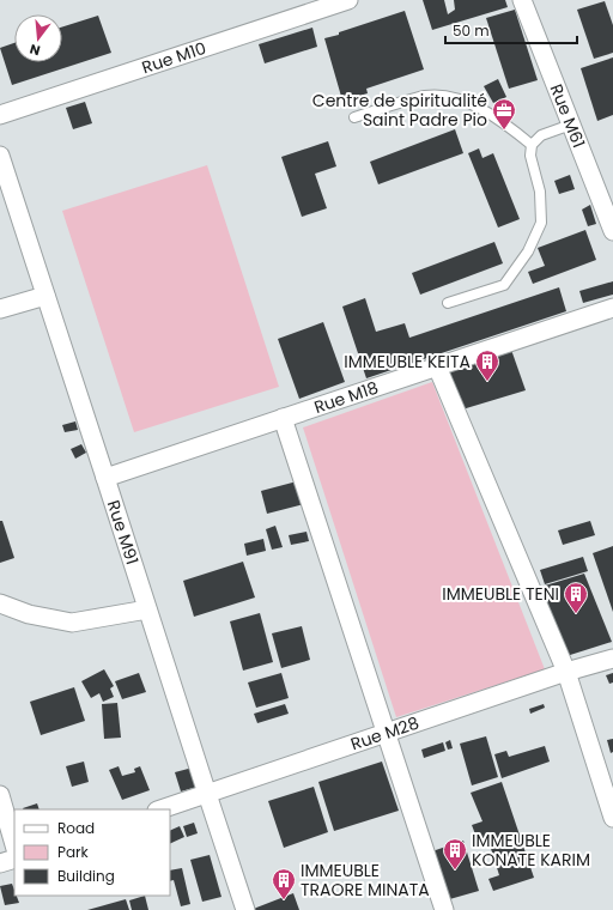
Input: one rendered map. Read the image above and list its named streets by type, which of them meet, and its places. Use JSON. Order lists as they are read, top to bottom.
{
  "streets": {
    "street": [
      "Rue M10",
      "Rue M61",
      "Rue M18",
      "Rue M91",
      "Rue M28"
    ]
  },
  "crossings": [
    ["Rue M18", "Rue M91"],
    ["Rue M91", "Rue M28"]
  ],
  "places": {
    "office": ["Centre de spiritualité Saint Padre Pio"],
    "building": [
      "IMMEUBLE KEITA",
      "IMMEUBLE TENI",
      "IMMEUBLE KONATE KARIM",
      "IMMEUBLE TRAORE MINATA"
    ]
  },
  "legend": ["Road", "Park", "Building"],
  "scale_bar": "50 m",
  "north": "bottom"
}
